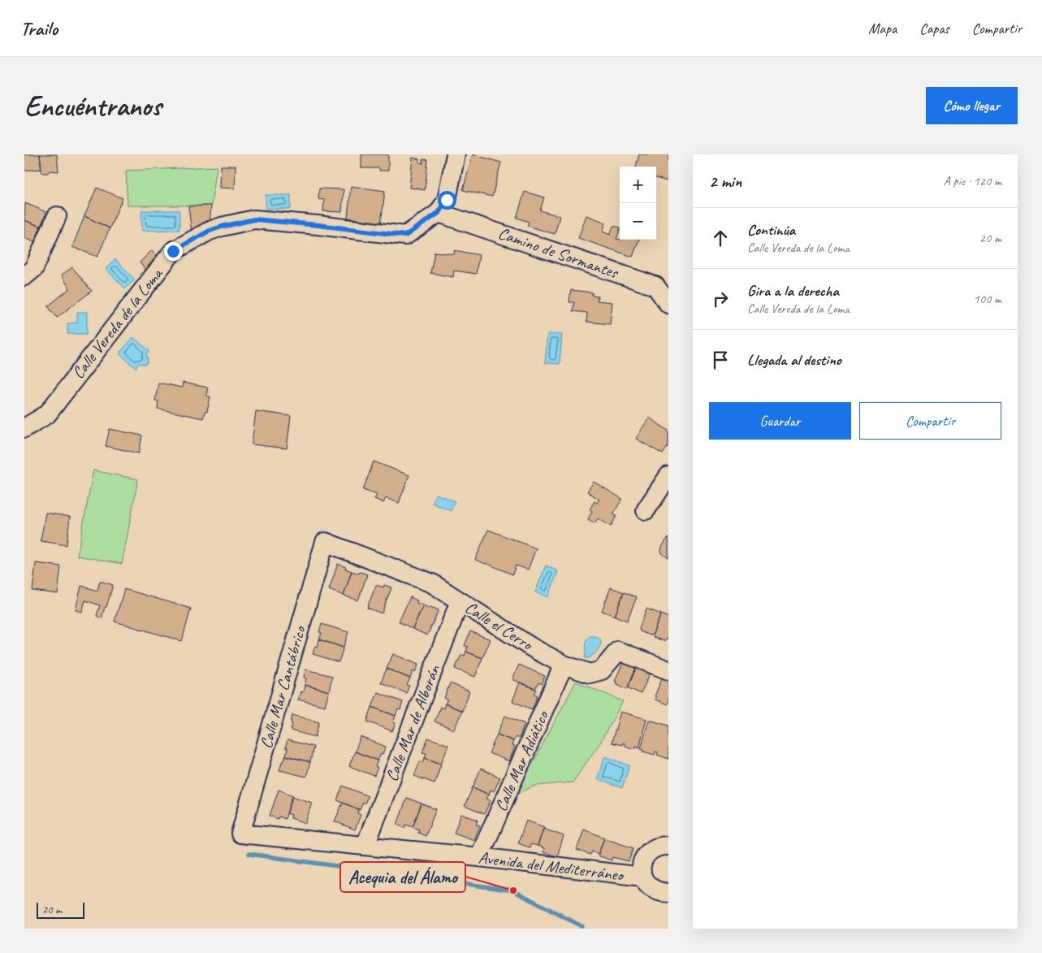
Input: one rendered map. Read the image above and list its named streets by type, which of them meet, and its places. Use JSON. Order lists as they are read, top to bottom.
{
  "streets": {
    "street": [
      "Camino de Sormantes",
      "Calle Vereda de la Loma",
      "Calle el Cerro",
      "Calle Mar Cantábrico",
      "Calle Mar de Alborán",
      "Calle Mar Adiático",
      "Avenida del Mediterráneo"
    ]
  },
  "crossings": [
    ["Camino de Sormantes", "Calle Vereda de la Loma"],
    ["Calle el Cerro", "Calle Mar Cantábrico"],
    ["Calle el Cerro", "Calle Mar de Alborán"],
    ["Calle el Cerro", "Calle Mar Adiático"],
    ["Calle Mar Cantábrico", "Avenida del Mediterráneo"],
    ["Calle Mar de Alborán", "Avenida del Mediterráneo"],
    ["Calle Mar Adiático", "Avenida del Mediterráneo"]
  ],
  "places": ["Acequia del Álamo"],
  "scale_bar": "20 m",
  "page": {
    "header": "Trailo",
    "nav": ["Mapa", "Capas", "Compartir"],
    "buttons": [
      "Cómo llegar",
      ["Guardar", "Compartir"]
    ],
    "title": "Encuéntranos",
    "heading": ["2 min", "A pie · 120 m"],
    "map_buttons": ["+", "−"],
    "list": [
      ["Continúa", "Calle Vereda de la Loma", "20 m"],
      ["Gira a la derecha", "Calle Vereda de la Loma", "100 m"],
      "Llegada al destino"
    ],
    "scale": "20 m"
  }
}
